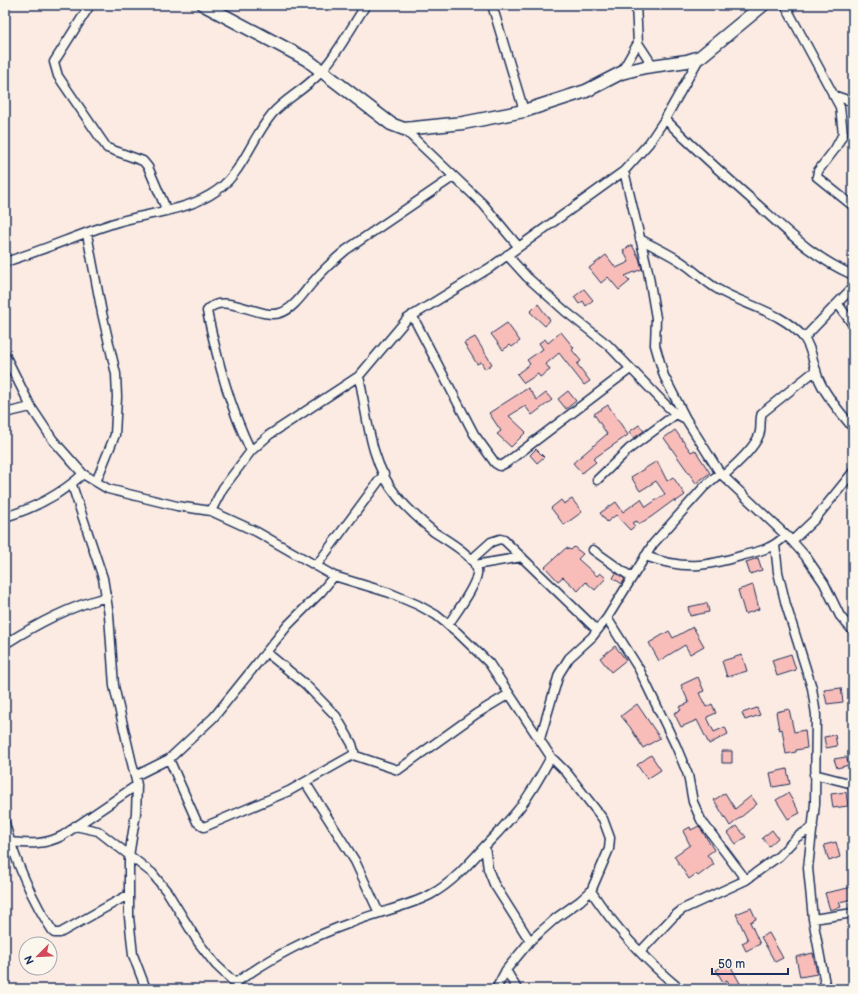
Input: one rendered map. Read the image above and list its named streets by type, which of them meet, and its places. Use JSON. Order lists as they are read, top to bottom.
{
  "scale_bar": "50 m",
  "north": "bottom left"
}
